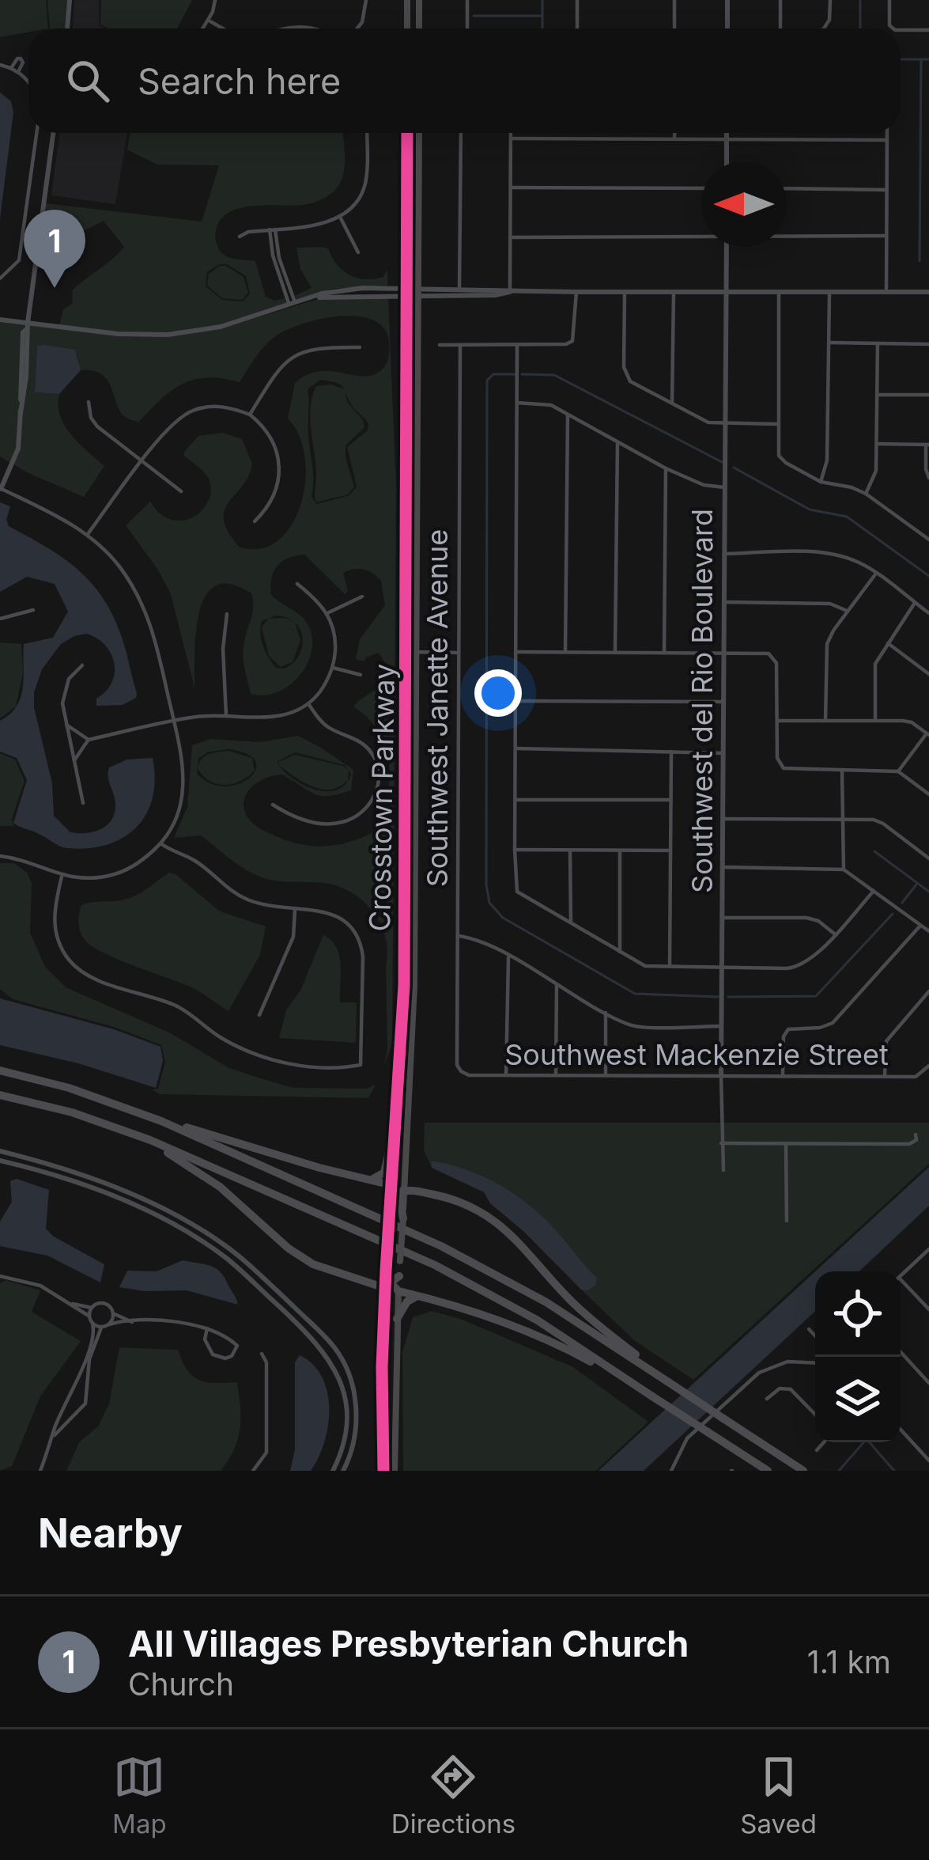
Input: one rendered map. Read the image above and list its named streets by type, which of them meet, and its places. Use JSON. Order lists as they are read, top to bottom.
{
  "streets": {
    "main road": ["Crosstown Parkway"],
    "street": ["Southwest del Rio Boulevard", "Southwest Janette Avenue", "Southwest Mackenzie Street"]
  },
  "crossings": [
    ["Southwest del Rio Boulevard", "Southwest Mackenzie Street"],
    ["Southwest Janette Avenue", "Southwest Mackenzie Street"]
  ],
  "north": "left",
  "page": {
    "search": "Search here",
    "pins": "1",
    "heading": "Nearby",
    "list": [
      {
        "mark": "1",
        "name": "All Villages Presbyterian Church",
        "note": "Church",
        "value": "1.1 km"
      }
    ],
    "nav": ["Map", "Directions", "Saved"]
  }
}
